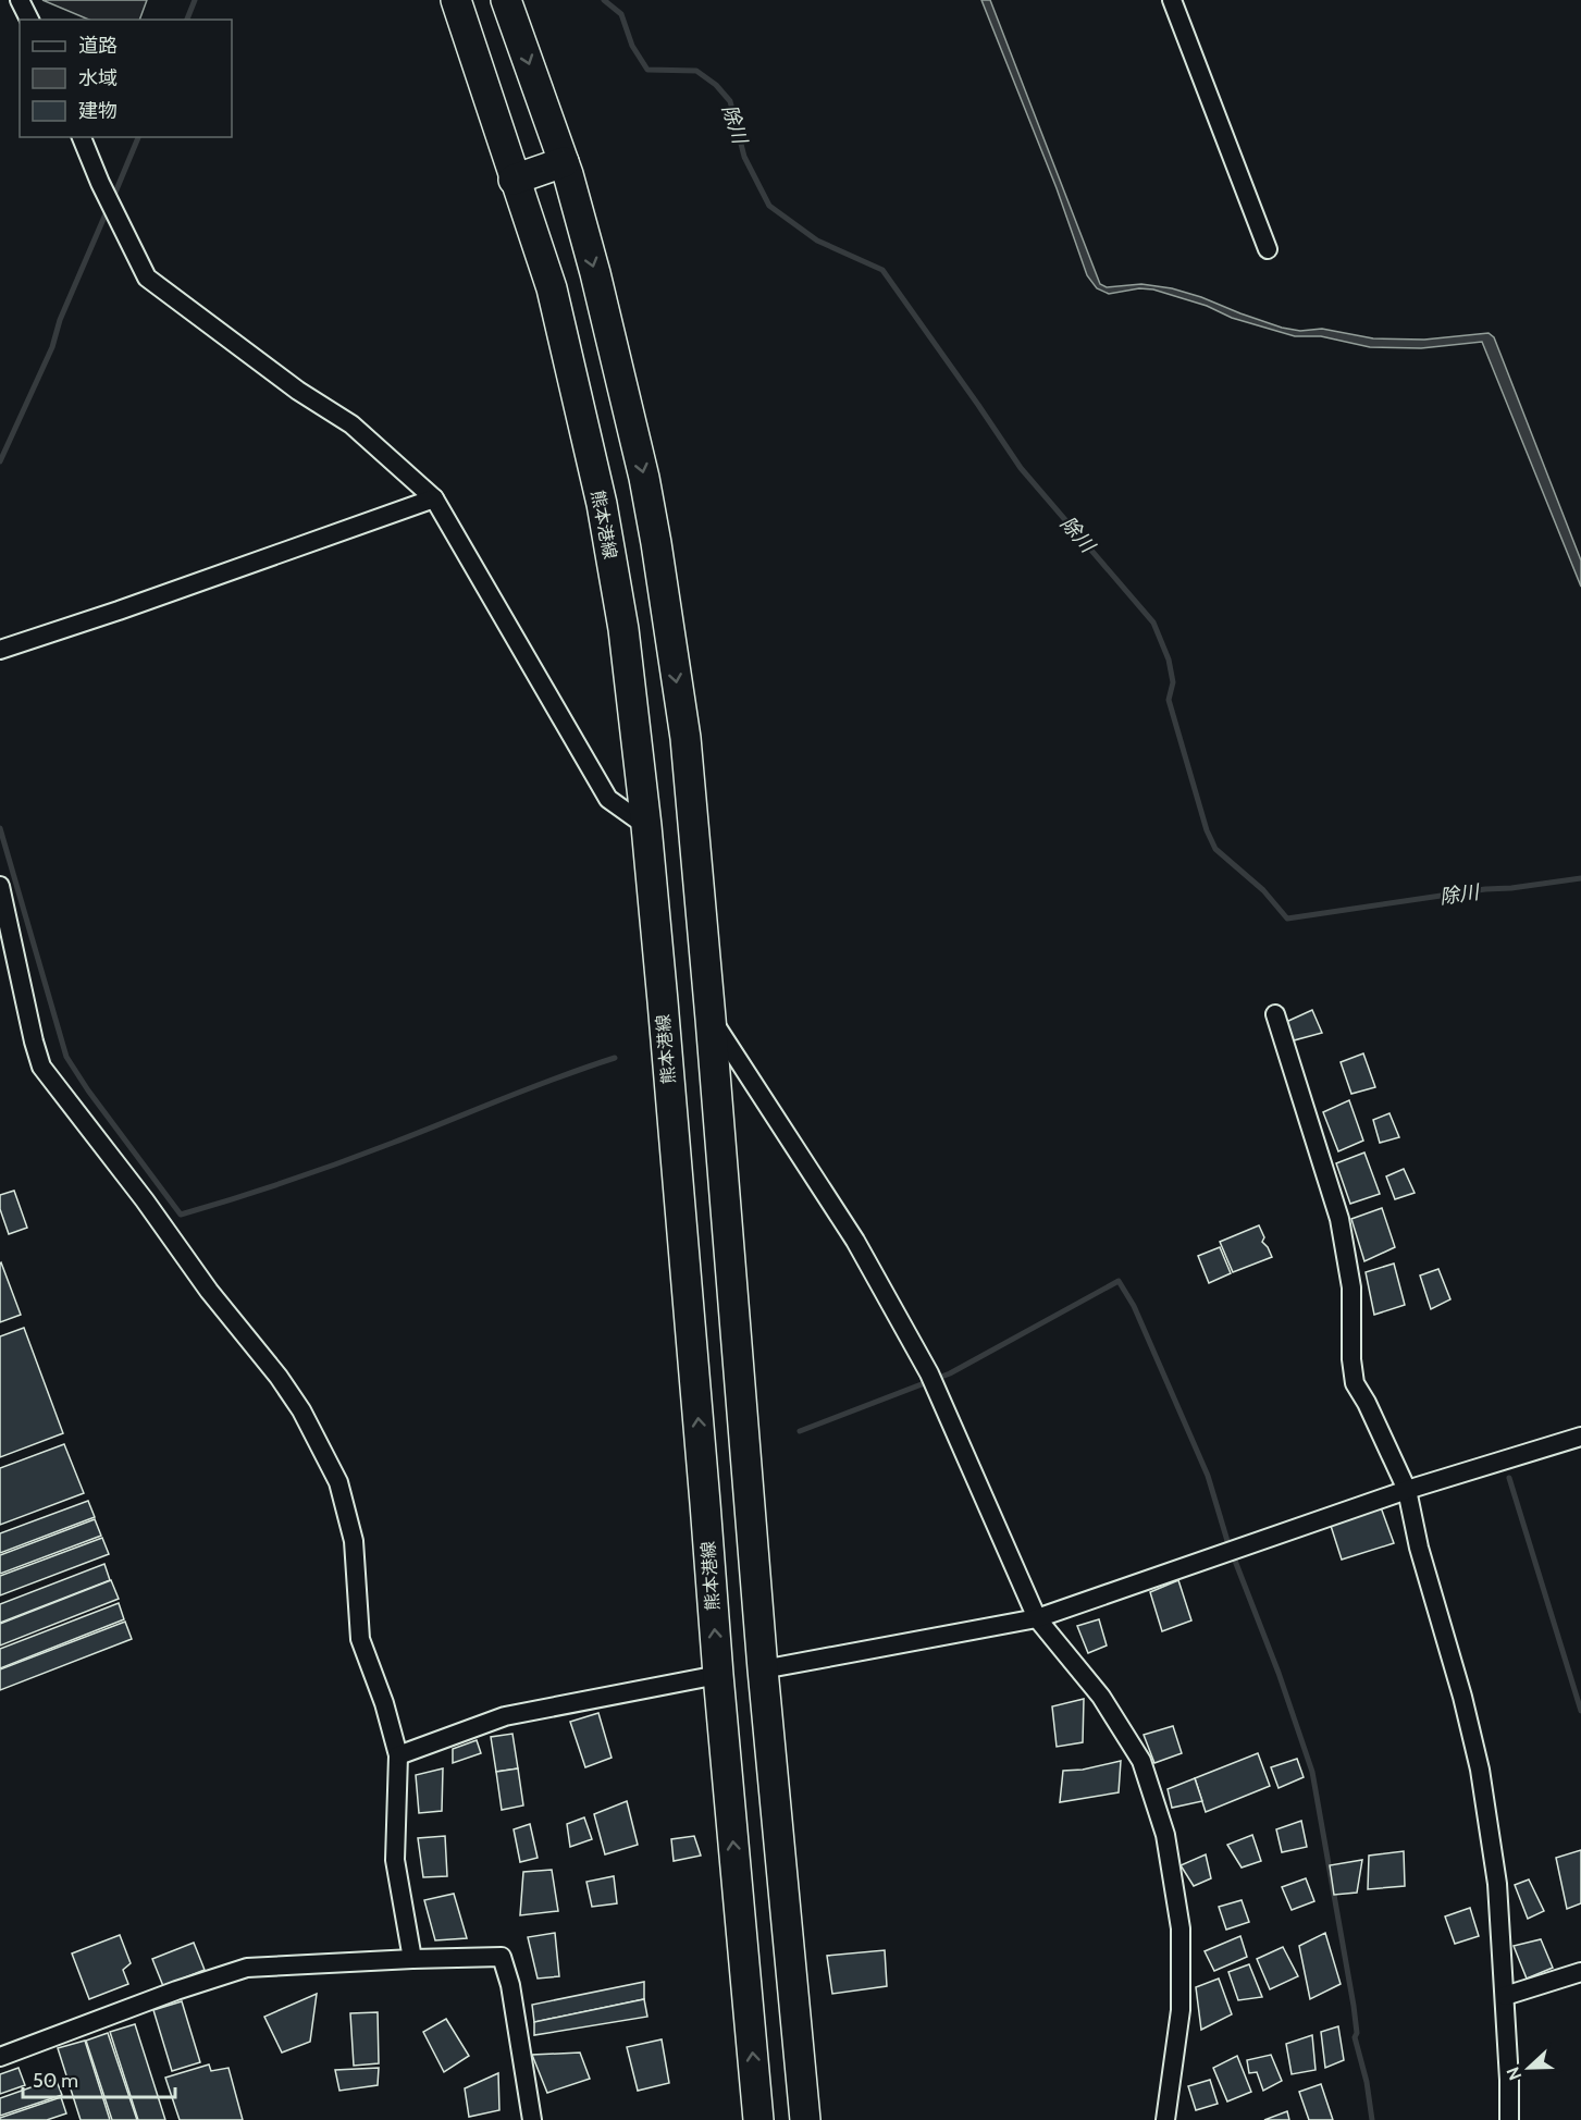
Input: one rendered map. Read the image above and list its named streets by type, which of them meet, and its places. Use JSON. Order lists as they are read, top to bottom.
{
  "streets": {
    "main road": ["熊本港線"]
  },
  "water": ["除川"],
  "legend": ["道路", "水域", "建物"],
  "scale_bar": "50 m",
  "north": "left"
}
